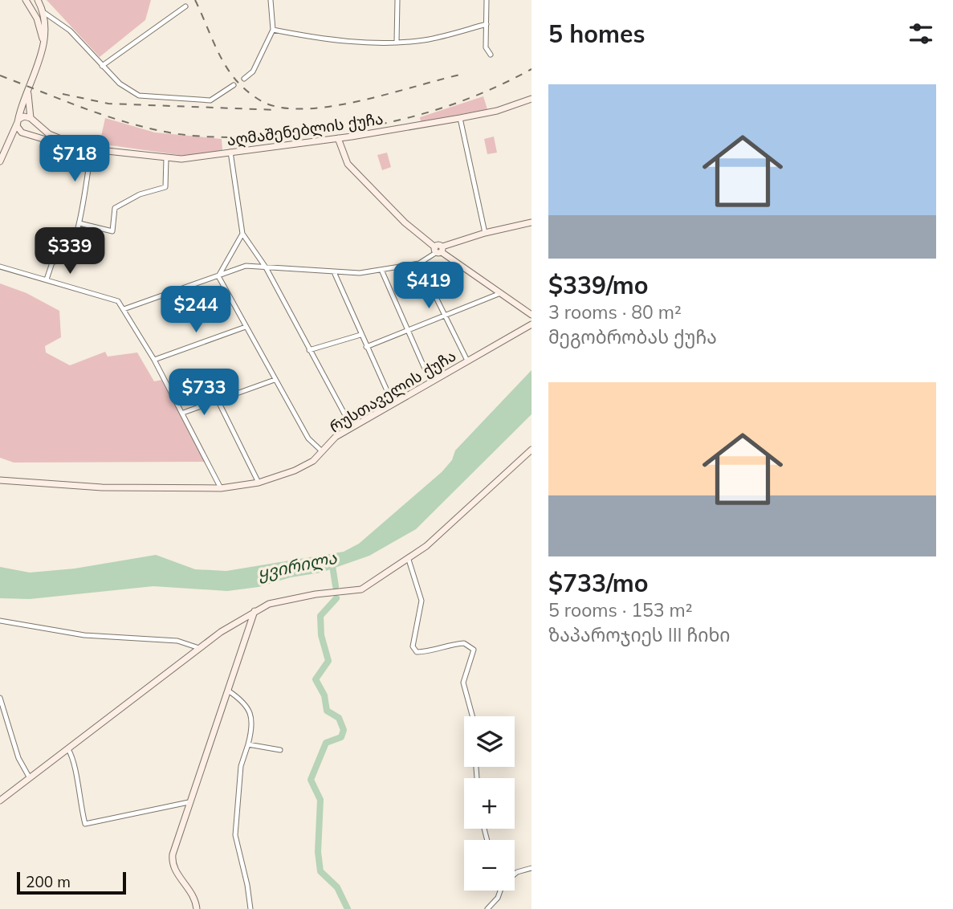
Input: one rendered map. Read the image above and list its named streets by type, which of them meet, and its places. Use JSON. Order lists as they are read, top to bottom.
{
  "streets": {
    "street": ["აღმაშენებლის ქუჩა", "რუსთაველის ქუჩა"]
  },
  "water": ["ყვირილა"],
  "scale_bar": "200 m",
  "page": {
    "heading": "5 homes",
    "list": [
      {
        "name": "$339/mo",
        "note": "3 rooms · 80 m² · მეგობრობას ქუჩა"
      },
      {
        "name": "$733/mo",
        "note": "5 rooms · 153 m² · ზაპაროჯიეს III ჩიხი"
      }
    ],
    "price": [
      "$718",
      "$339",
      "$419",
      "$244",
      "$733"
    ],
    "map_buttons": ["+", "−"],
    "scale": "200 m"
  }
}
